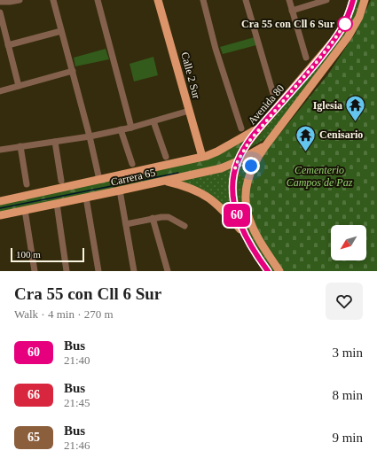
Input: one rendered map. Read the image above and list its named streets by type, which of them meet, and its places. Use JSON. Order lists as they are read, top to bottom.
{
  "streets": {
    "main road": ["Calle 2 Sur", "Avenida 80", "Carrera 65"]
  },
  "crossings": [
    ["Calle 2 Sur", "Carrera 65"],
    ["Avenida 80", "Carrera 65"]
  ],
  "parks": ["Cementerio Campos de Paz"],
  "places": {
    "other": ["Cra 55 con Cll 6 Sur"],
    "temple": ["Iglesia", "Cenisario"]
  },
  "lines": ["bus line 60"],
  "scale_bar": "100 m",
  "north": "bottom left",
  "page": {
    "on_map": "60",
    "scale": "100 m",
    "heading": ["Cra 55 con Cll 6 Sur", "Walk · 4 min · 270 m"],
    "list": [
      {
        "mark": "60",
        "name": "Bus",
        "note": "21:40",
        "value": "3 min"
      },
      {
        "mark": "66",
        "name": "Bus",
        "note": "21:45",
        "value": "8 min"
      },
      {
        "mark": "65",
        "name": "Bus",
        "note": "21:46",
        "value": "9 min"
      }
    ]
  }
}
